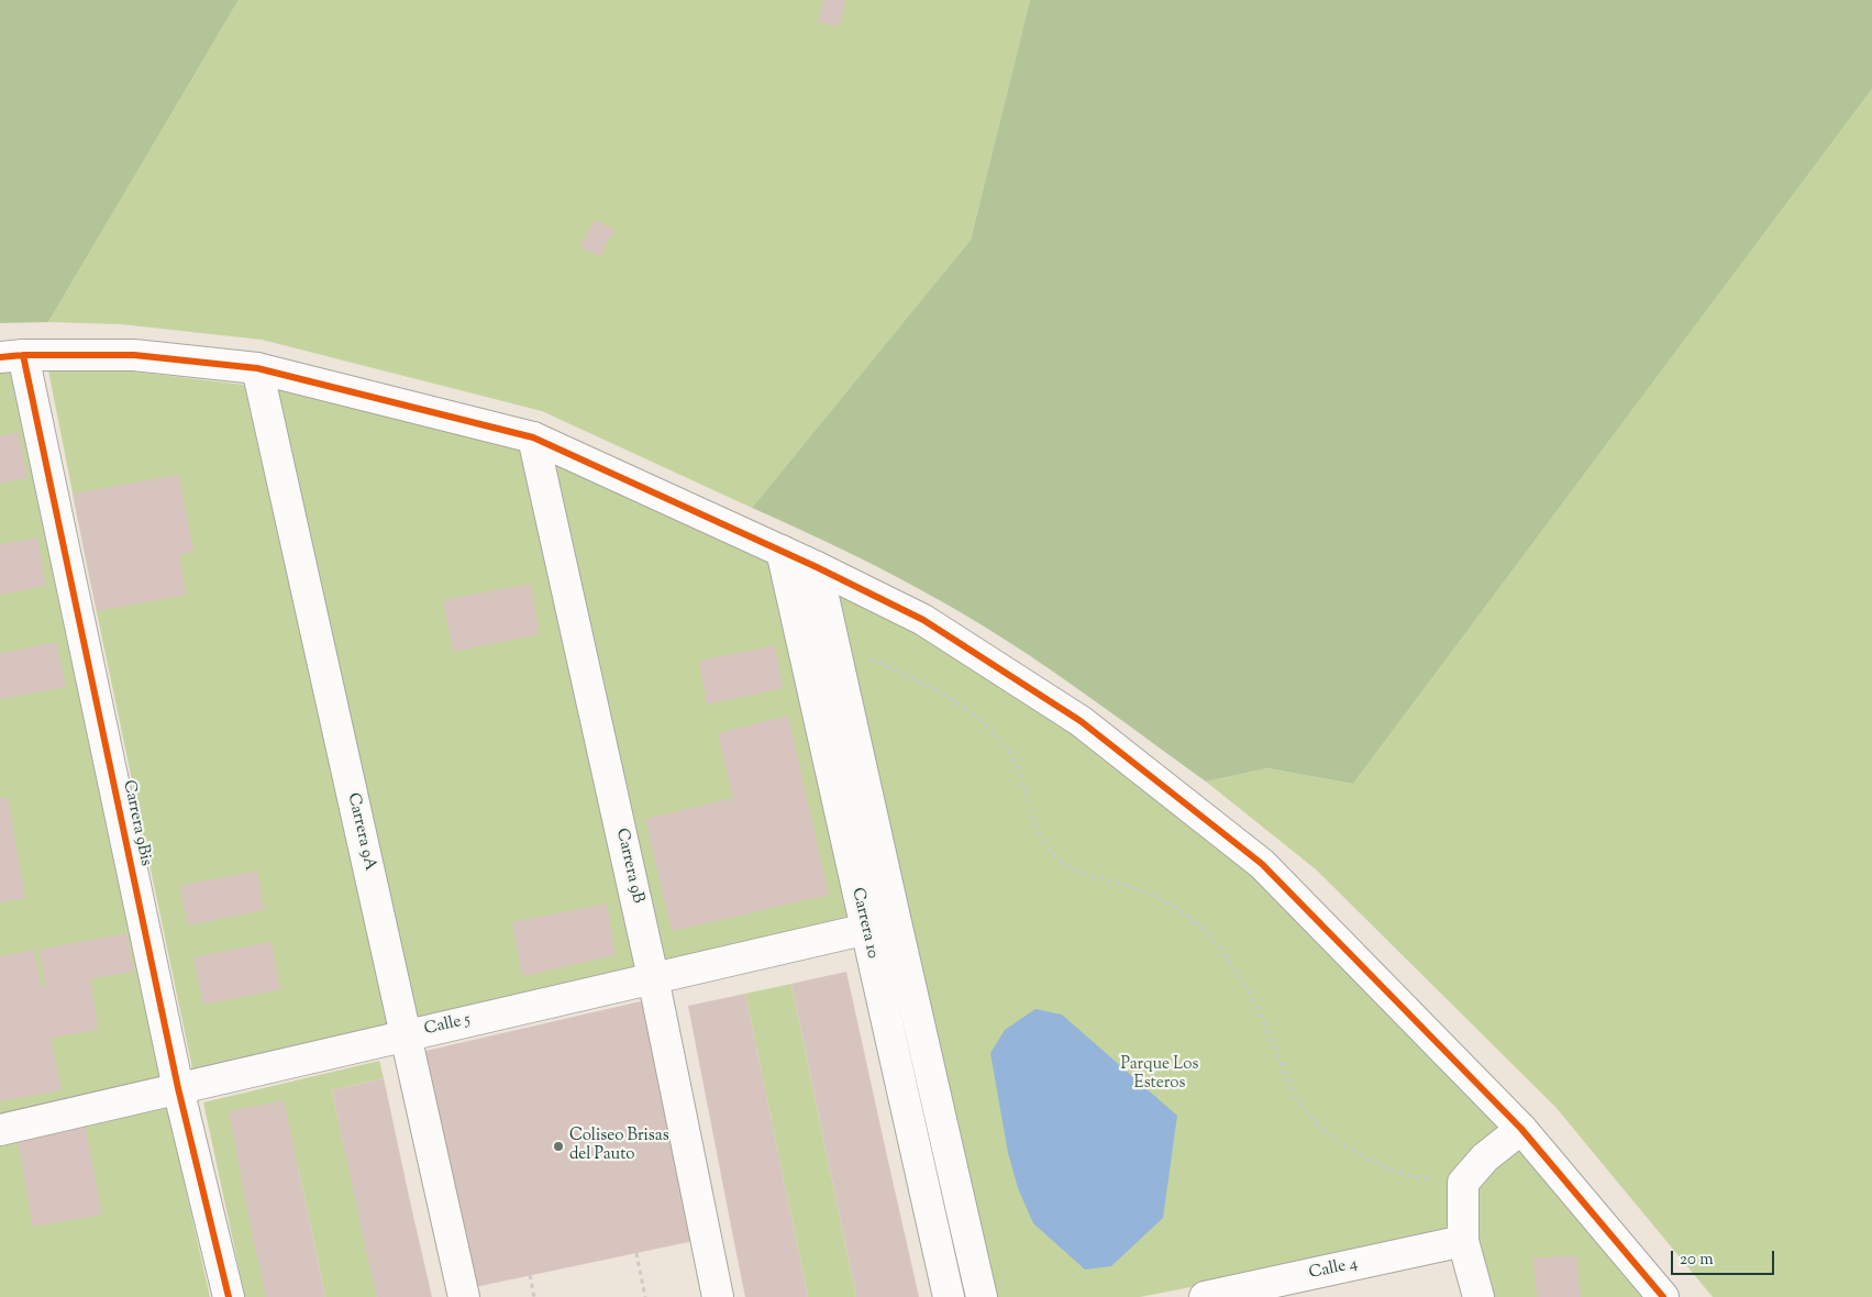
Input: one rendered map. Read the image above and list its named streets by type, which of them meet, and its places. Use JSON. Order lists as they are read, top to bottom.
{
  "streets": {
    "street": [
      "Carrera 9Bis",
      "Carrera 9A",
      "Carrera 9B",
      "Carrera 10",
      "Calle 5",
      "Calle 4"
    ]
  },
  "crossings": [
    ["Carrera 9Bis", "Calle 5"],
    ["Carrera 9A", "Calle 5"],
    ["Carrera 9B", "Calle 5"],
    ["Carrera 10", "Calle 5"]
  ],
  "parks": ["Parque Los Esteros"],
  "places": ["Coliseo Brisas del Pauto"],
  "scale_bar": "20 m"
}
